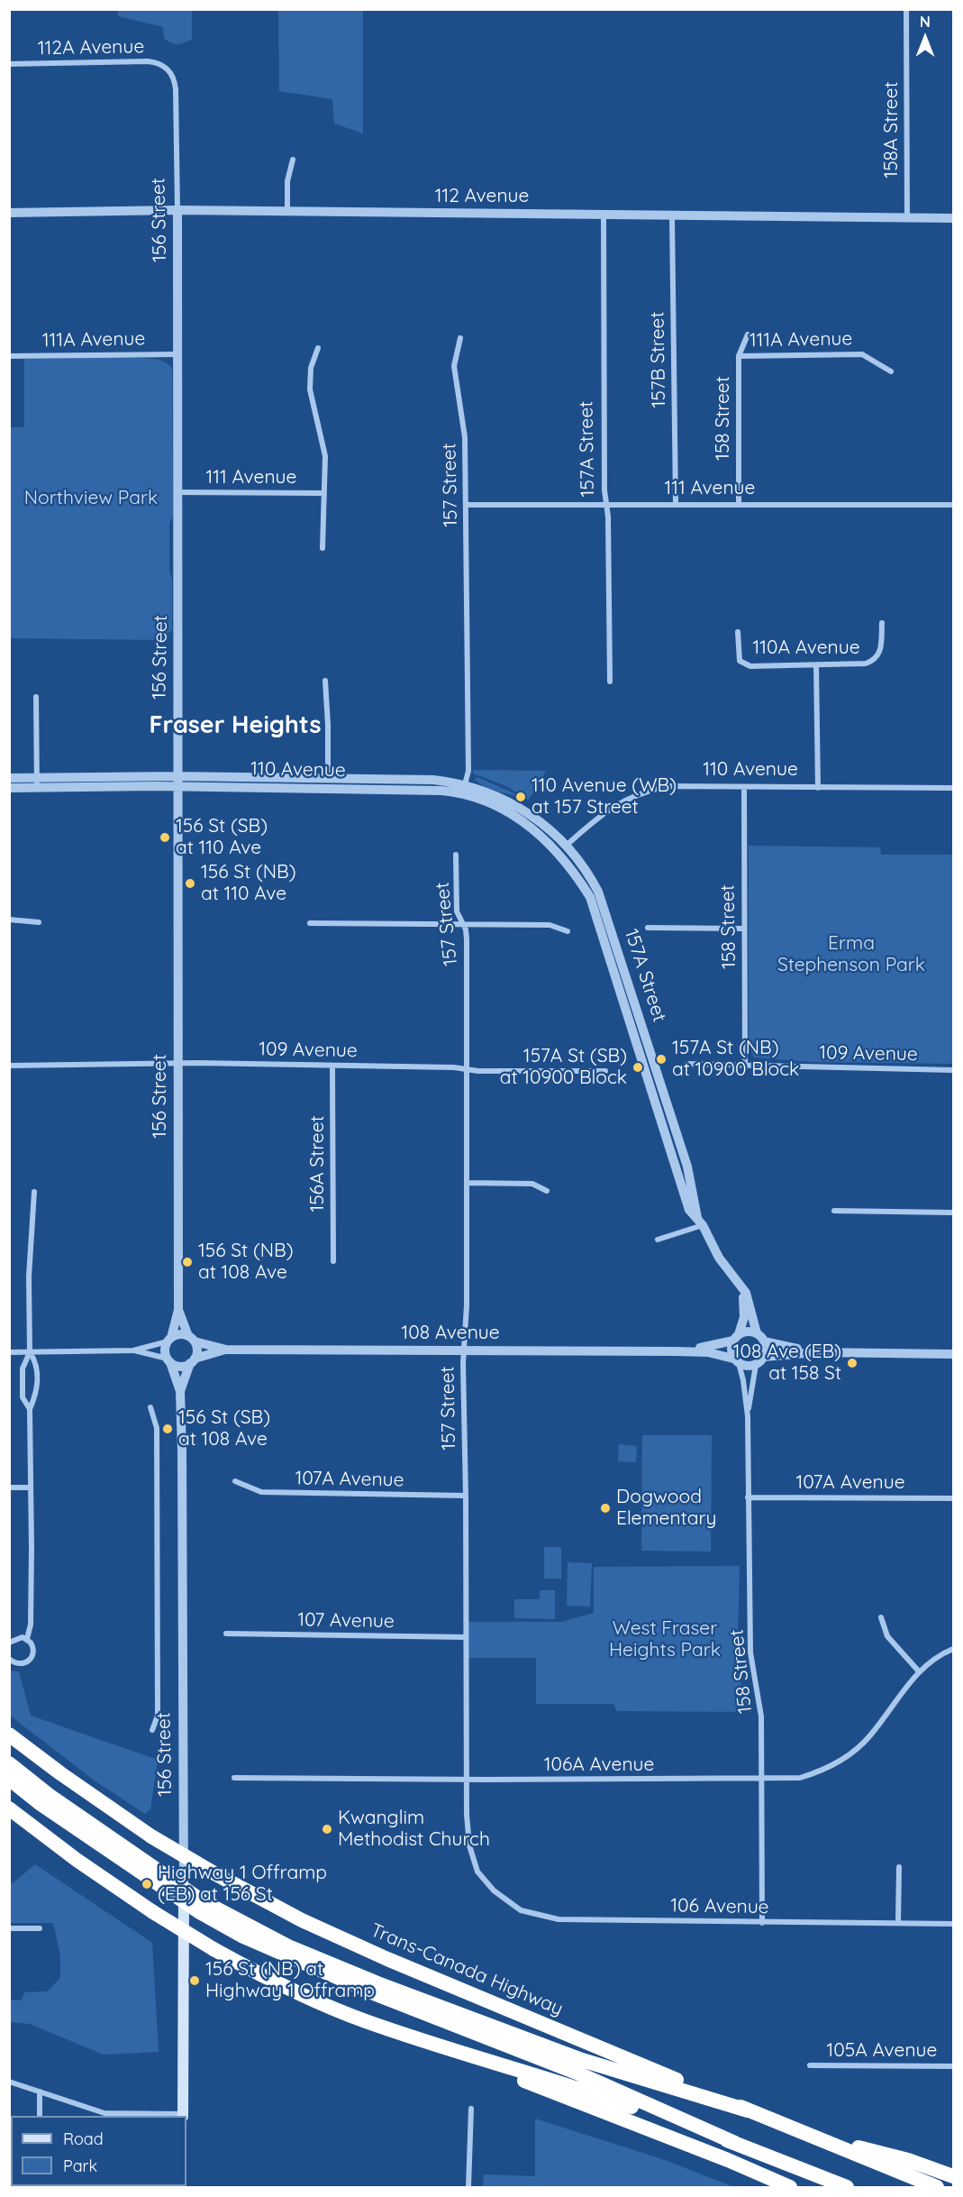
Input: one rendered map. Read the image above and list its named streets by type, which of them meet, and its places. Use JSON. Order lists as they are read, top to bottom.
{
  "streets": {
    "highway": ["Trans-Canada Highway"],
    "main road": ["156 Street"],
    "street": [
      "112A Avenue",
      "158A Street",
      "112 Avenue",
      "111A Avenue",
      "157B Street",
      "158 Street",
      "157A Street",
      "111 Avenue",
      "157 Street",
      "110A Avenue",
      "110 Avenue",
      "109 Avenue",
      "156A Street",
      "108 Avenue",
      "107A Avenue",
      "107 Avenue",
      "106A Avenue",
      "106 Avenue",
      "105A Avenue"
    ]
  },
  "crossings": [
    ["112A Avenue", "156 Street"],
    ["158A Street", "112 Avenue"],
    ["112 Avenue", "156 Street"],
    ["112 Avenue", "157B Street"],
    ["112 Avenue", "157A Street"],
    ["156 Street", "111A Avenue"],
    ["156 Street", "111 Avenue"],
    ["156 Street", "110 Avenue"],
    ["156 Street", "109 Avenue"],
    ["156 Street", "108 Avenue"],
    ["111A Avenue", "158 Street"],
    ["157B Street", "111 Avenue"],
    ["158 Street", "157A Street"],
    ["158 Street", "111 Avenue"],
    ["158 Street", "110 Avenue"],
    ["158 Street", "109 Avenue"],
    ["158 Street", "108 Avenue"],
    ["158 Street", "107A Avenue"],
    ["158 Street", "106A Avenue"],
    ["158 Street", "106 Avenue"],
    ["157A Street", "111 Avenue"],
    ["157A Street", "110 Avenue"],
    ["157A Street", "108 Avenue"],
    ["111 Avenue", "157 Street"],
    ["157 Street", "110 Avenue"],
    ["157 Street", "109 Avenue"],
    ["157 Street", "108 Avenue"],
    ["157 Street", "107A Avenue"],
    ["157 Street", "107 Avenue"],
    ["157 Street", "106A Avenue"],
    ["157 Street", "106 Avenue"],
    ["109 Avenue", "156A Street"]
  ],
  "districts": ["Fraser Heights"],
  "parks": ["Northview Park", "Erma Stephenson Park", "West Fraser Heights Park"],
  "places": [
    "110 Avenue (WB) at 157 Street",
    "156 St (SB) at 110 Ave",
    "156 St (NB) at 110 Ave",
    "157A St (NB) at 10900 Block",
    "157A St (SB) at 10900 Block",
    "156 St (NB) at 108 Ave",
    "108 Ave (EB) at 158 St",
    "156 St (SB) at 108 Ave",
    "Dogwood Elementary",
    "Kwanglim Methodist Church",
    "Highway 1 Offramp (EB) at 156 St",
    "156 St (NB) at Highway 1 Offramp"
  ],
  "legend": ["Road", "Park"],
  "north": "top"
}
